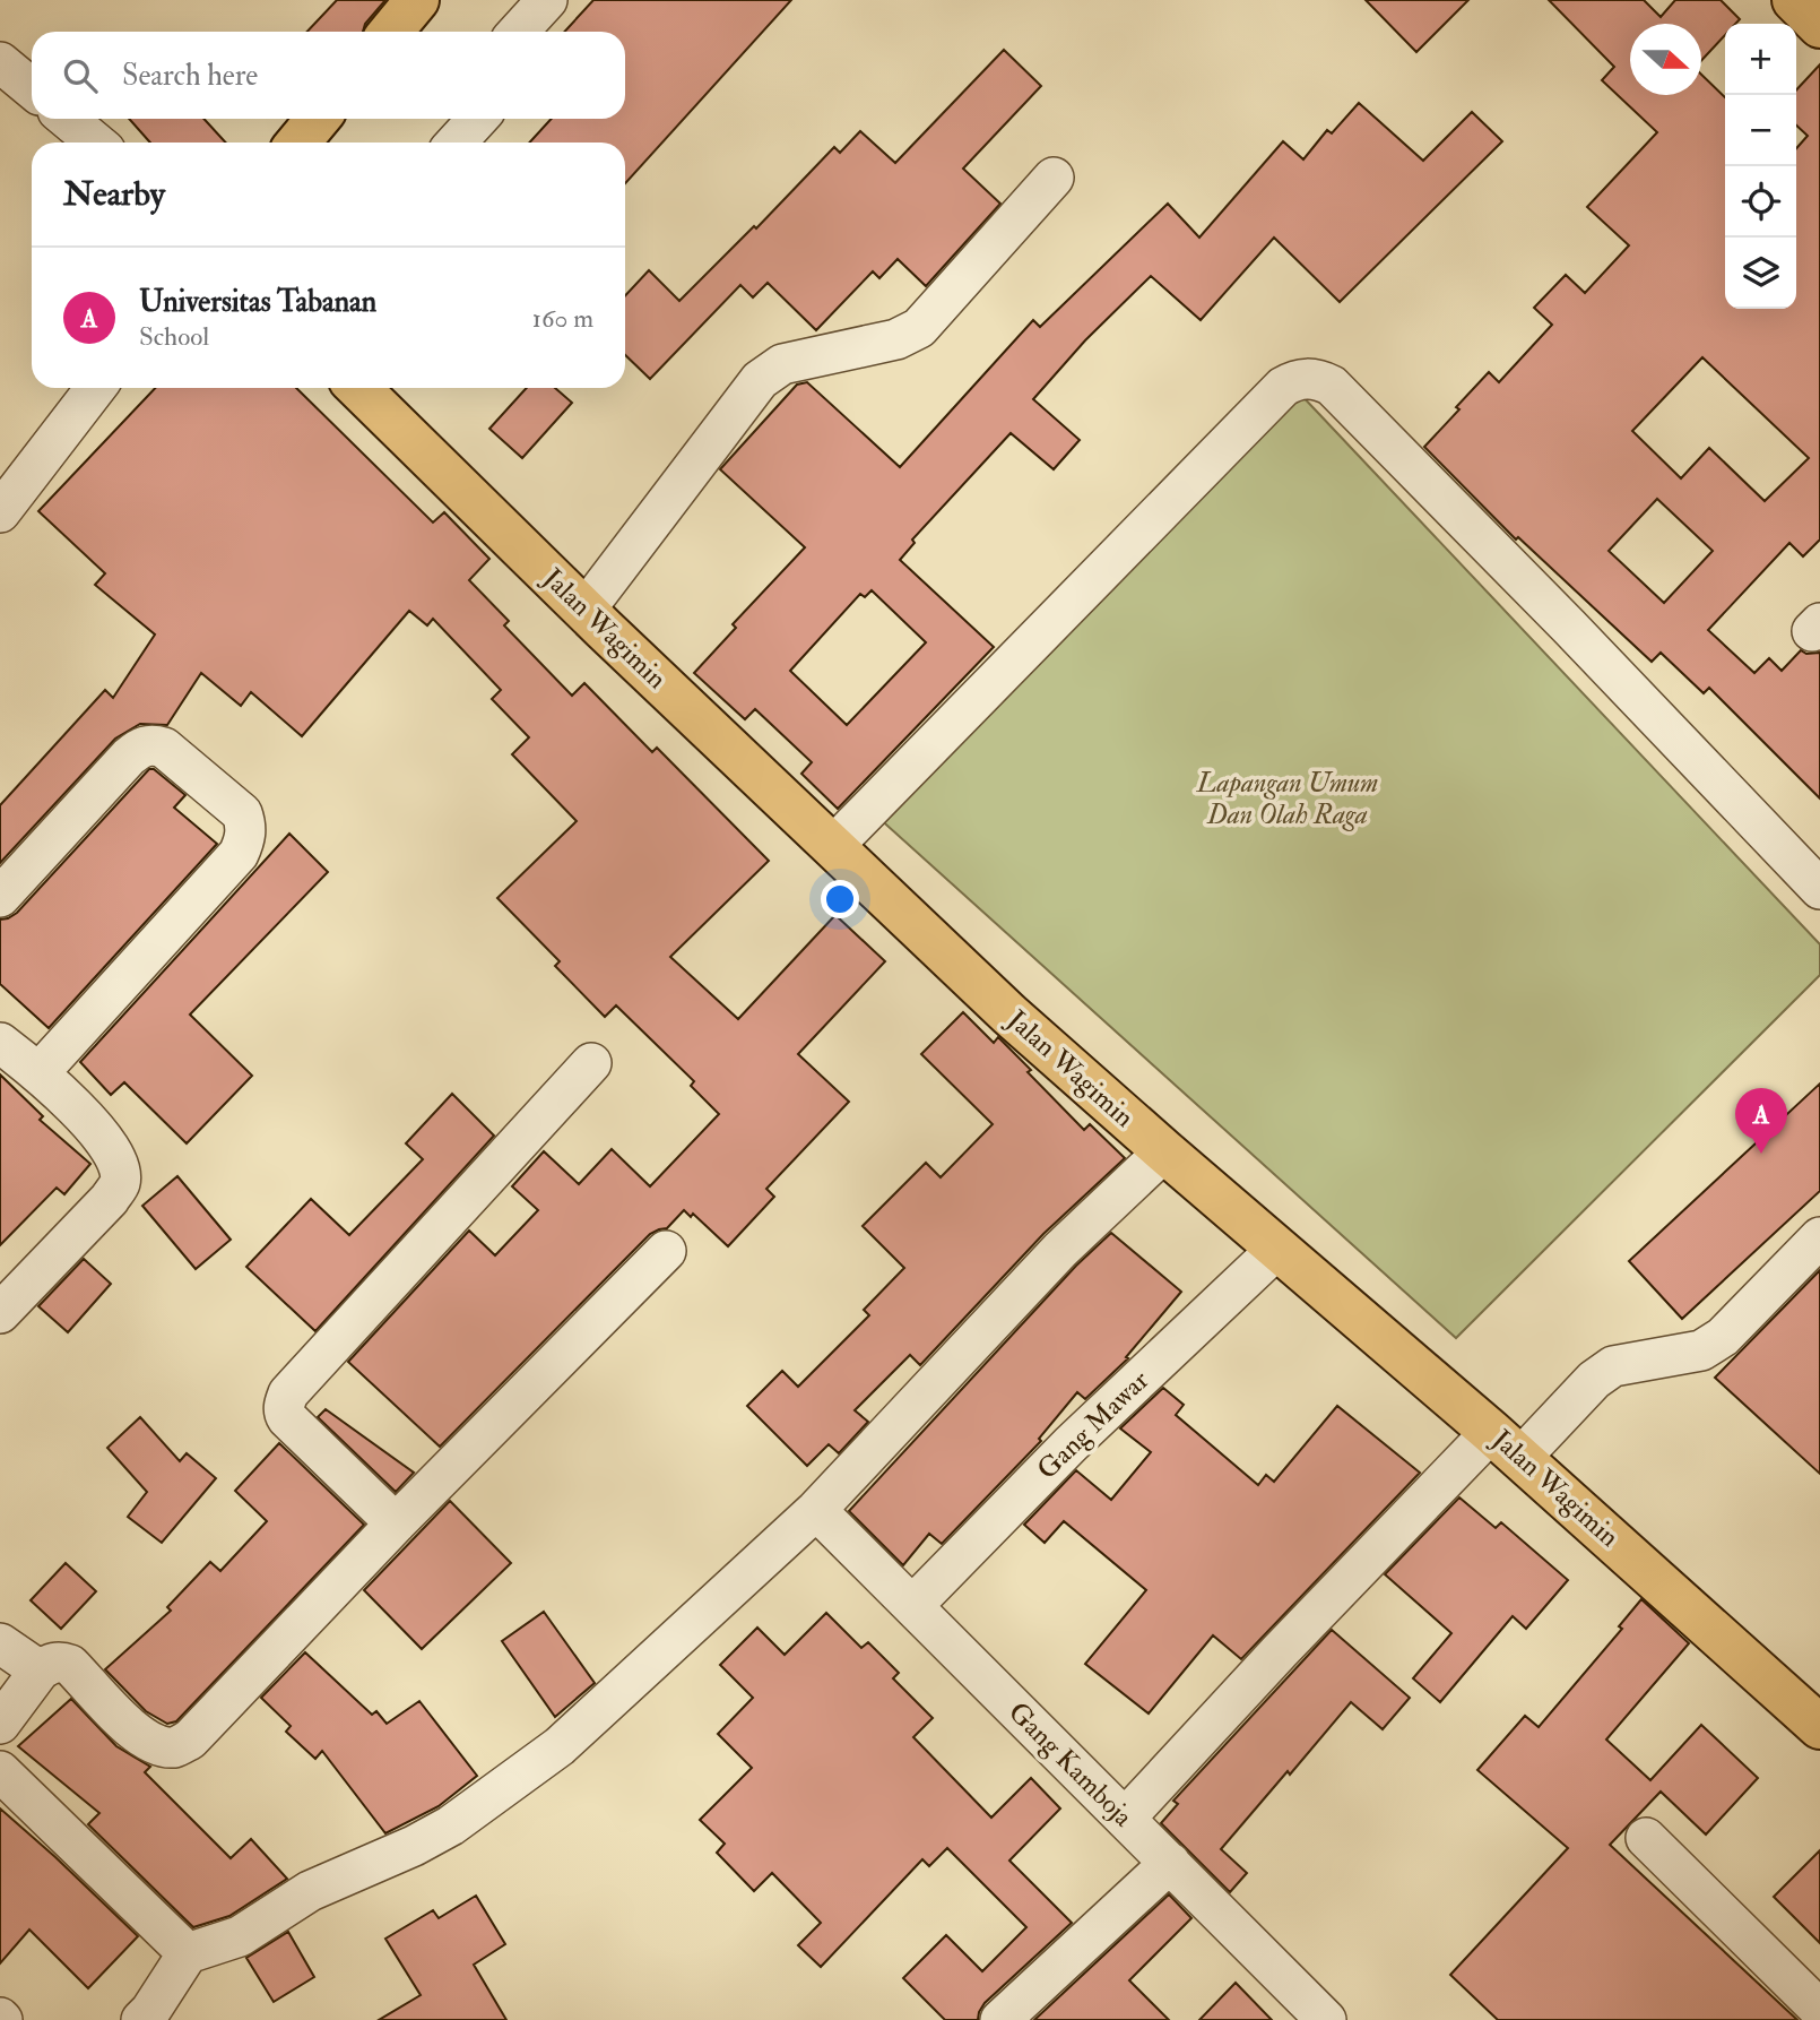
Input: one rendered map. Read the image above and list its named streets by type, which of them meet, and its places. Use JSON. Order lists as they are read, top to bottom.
{
  "streets": {
    "main road": ["Jalan Wagimin"],
    "street": ["Gang Mawar", "Gang Kamboja"]
  },
  "crossings": [
    ["Jalan Wagimin", "Gang Mawar"],
    ["Gang Mawar", "Gang Kamboja"]
  ],
  "parks": ["Lapangan Umum Dan Olah Raga"],
  "north": "right",
  "page": {
    "map_buttons": ["+", "−"],
    "search": "Search here",
    "heading": "Nearby",
    "list": [
      {
        "mark": "A",
        "name": "Universitas Tabanan",
        "note": "School",
        "value": "160 m"
      }
    ],
    "pins": "A"
  }
}
